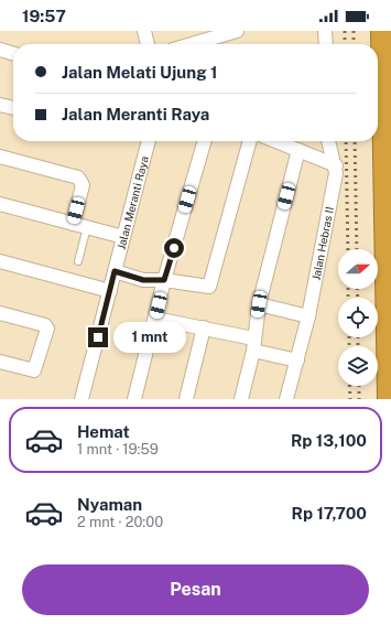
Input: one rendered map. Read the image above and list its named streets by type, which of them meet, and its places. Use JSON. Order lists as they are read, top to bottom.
{
  "streets": {
    "street": ["Jalan Meranti Raya", "Jalan Hebras II"]
  },
  "north": "right",
  "page": {
    "status": "19:57",
    "banner": ["Jalan Melati Ujung 1", "Jalan Meranti Raya"],
    "bubble": "1 mnt",
    "list": [
      {
        "name": "Hemat",
        "note": "1 mnt · 19:59",
        "value": "Rp 13,100"
      },
      {
        "name": "Nyaman",
        "note": "2 mnt · 20:00",
        "value": "Rp 17,700"
      }
    ],
    "buttons": "Pesan"
  }
}
